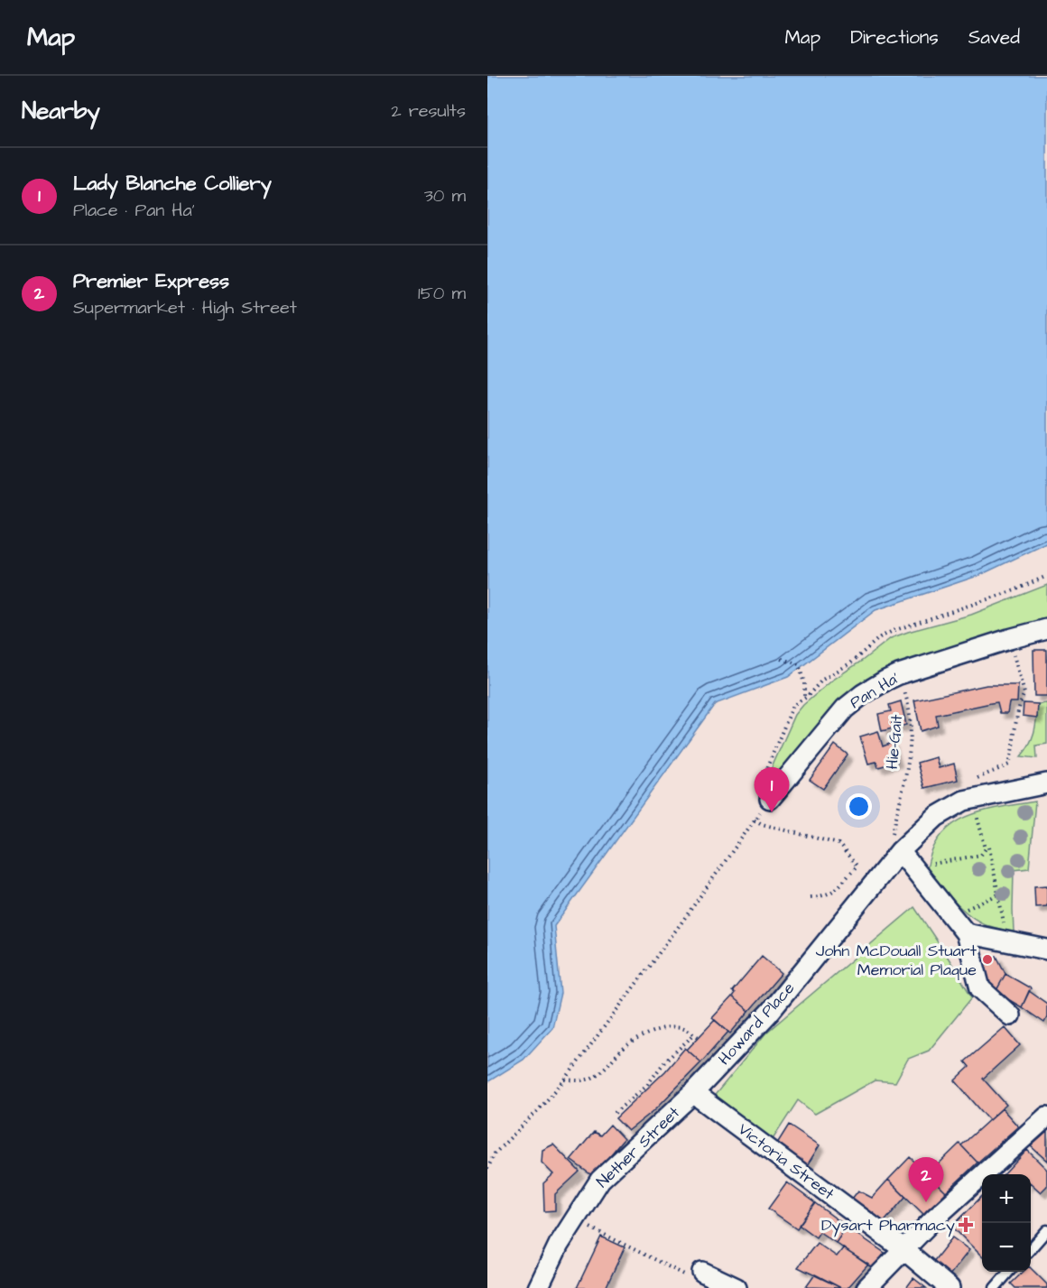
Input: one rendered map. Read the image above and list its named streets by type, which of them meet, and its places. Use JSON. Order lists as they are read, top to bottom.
{
  "streets": {
    "street": [
      "Pan Ha'",
      "Howard Place",
      "Nether Street",
      "Victoria Street"
    ],
    "path": ["Hie-Gait"]
  },
  "crossings": [
    ["Pan Ha'", "Hie-Gait"],
    ["Howard Place", "Nether Street"],
    ["Howard Place", "Victoria Street"],
    ["Nether Street", "Victoria Street"]
  ],
  "places": {
    "other": ["John McDouall Stuart Memorial Plaque"],
    "health": ["Dysart Pharmacy"]
  },
  "page": {
    "header": "Map",
    "nav": ["Map", "Directions", "Saved"],
    "heading": ["Nearby", "2 results"],
    "list": [
      {
        "mark": "1",
        "name": "Lady Blanche Colliery",
        "note": "Place · Pan Ha'",
        "value": "30 m"
      },
      {
        "mark": "2",
        "name": "Premier Express",
        "note": "Supermarket · High Street",
        "value": "150 m"
      }
    ],
    "pins": ["1", "2"],
    "map_buttons": ["+", "−"]
  }
}
